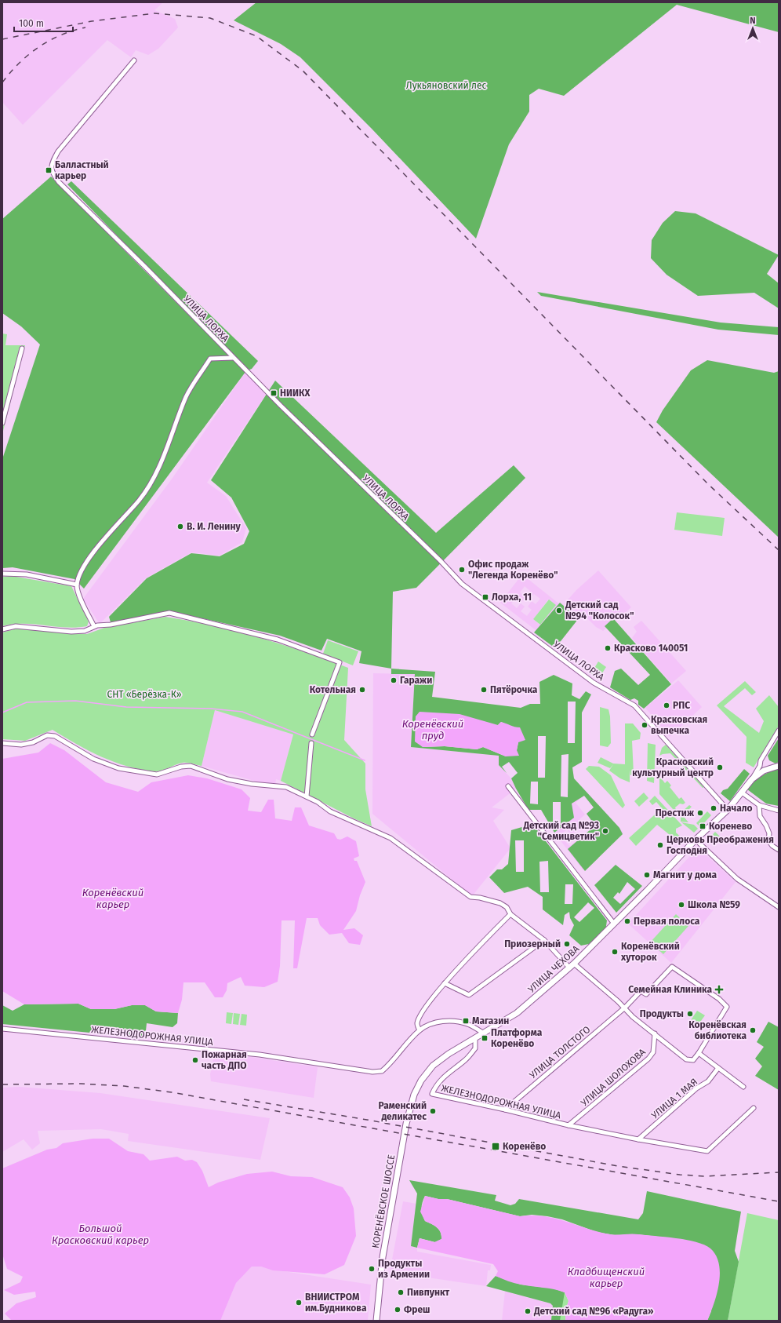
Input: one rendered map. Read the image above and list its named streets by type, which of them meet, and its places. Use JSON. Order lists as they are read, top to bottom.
{
  "streets": {
    "main road": ["УЛИЦА ЧЕХОВА", "КОРЕНЁВСКОЕ ШОССЕ"],
    "street": [
      "УЛИЦА ЛОРХА",
      "ЖЕЛЕЗНОДОРОЖНАЯ УЛИЦА",
      "УЛИЦА ТОЛСТОГО",
      "УЛИЦА ШОЛОХОВА",
      "УЛИЦА 1 МАЯ"
    ]
  },
  "crossings": [
    ["УЛИЦА ЛОРХА", "УЛИЦА ЧЕХОВА"],
    ["УЛИЦА ЧЕХОВА", "ЖЕЛЕЗНОДОРОЖНАЯ УЛИЦА"],
    ["УЛИЦА ЧЕХОВА", "КОРЕНЁВСКОЕ ШОССЕ"],
    ["ЖЕЛЕЗНОДОРОЖНАЯ УЛИЦА", "УЛИЦА ТОЛСТОГО"],
    ["ЖЕЛЕЗНОДОРОЖНАЯ УЛИЦА", "УЛИЦА ШОЛОХОВА"],
    ["ЖЕЛЕЗНОДОРОЖНАЯ УЛИЦА", "УЛИЦА 1 МАЯ"]
  ],
  "water": [
    "Коренёвский пруд",
    "Коренёвский карьер",
    "Большой Красковский карьер",
    "Кладбищенский карьер"
  ],
  "parks": ["Лукьяновский лес", "СНТ «Берёзка-К»"],
  "places": {
    "transit": [
      "Балластный карьер",
      "НИИКХ",
      "Лорха, 11",
      "Коренево",
      "Магазин",
      "Платформа Коренёво",
      "Коренёво"
    ],
    "other": [
      "В. И. Ленину",
      "Офис продаж \"Легенда Коренёво\"",
      "Детский сад №94 \"Колосок\"",
      "Красково 140051",
      "Гаражи",
      "Котельная",
      "Пятёрочка",
      "РПС",
      "Красковская выпечка",
      "Красковский культурный центр",
      "Начало",
      "Престиж",
      "Детский сад №93 \"Семицветик\"",
      "Церковь Преображения Господня",
      "Магнит у дома",
      "Школа №59",
      "Первая полоса",
      "Приозерный",
      "Коренёвский хуторок",
      "Продукты",
      "Коренёвская библиотека",
      "Пожарная часть ДПО",
      "Раменский деликатес",
      "Продукты из Армении",
      "Пивпункт",
      "ВНИИСТРОМ им.Будникова",
      "Фреш",
      "Детский сад №96 «Радуга»"
    ],
    "health": ["Семейная Клиника"]
  },
  "scale_bar": "100 m",
  "north": "top"
}
